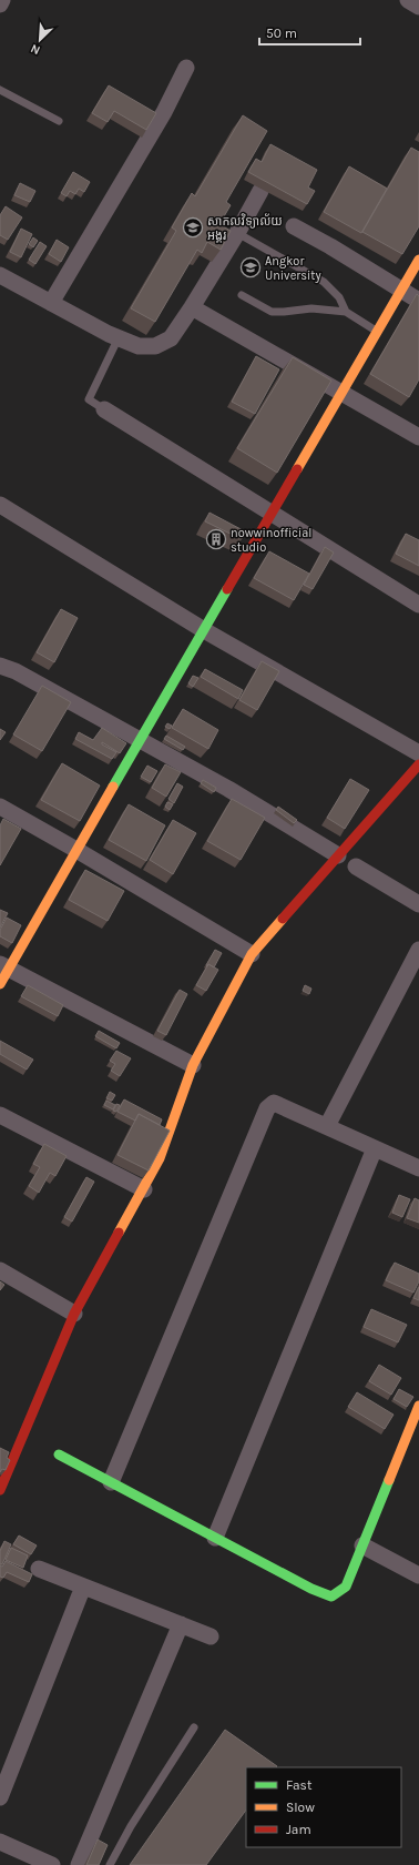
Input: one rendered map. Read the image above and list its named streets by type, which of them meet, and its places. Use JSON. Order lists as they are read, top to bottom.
{
  "places": {
    "school or university": ["សាកលវិទ្យាល័យ អង្គរ", "Angkor University"],
    "building": ["nowwinofficial studio"]
  },
  "legend": ["Fast", "Slow", "Jam"],
  "scale_bar": "50 m",
  "north": "bottom left"
}
